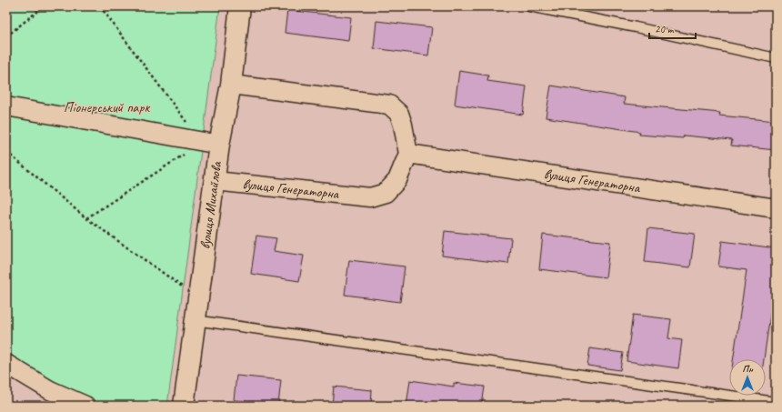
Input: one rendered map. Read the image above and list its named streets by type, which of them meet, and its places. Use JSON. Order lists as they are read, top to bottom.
{
  "streets": {
    "street": ["вулиця Генераторна", "вулиця Михайлова"]
  },
  "crossings": [
    ["вулиця Генераторна", "вулиця Михайлова"]
  ],
  "parks": ["Піонерський парк"],
  "scale_bar": "20 m",
  "north": "top"
}
